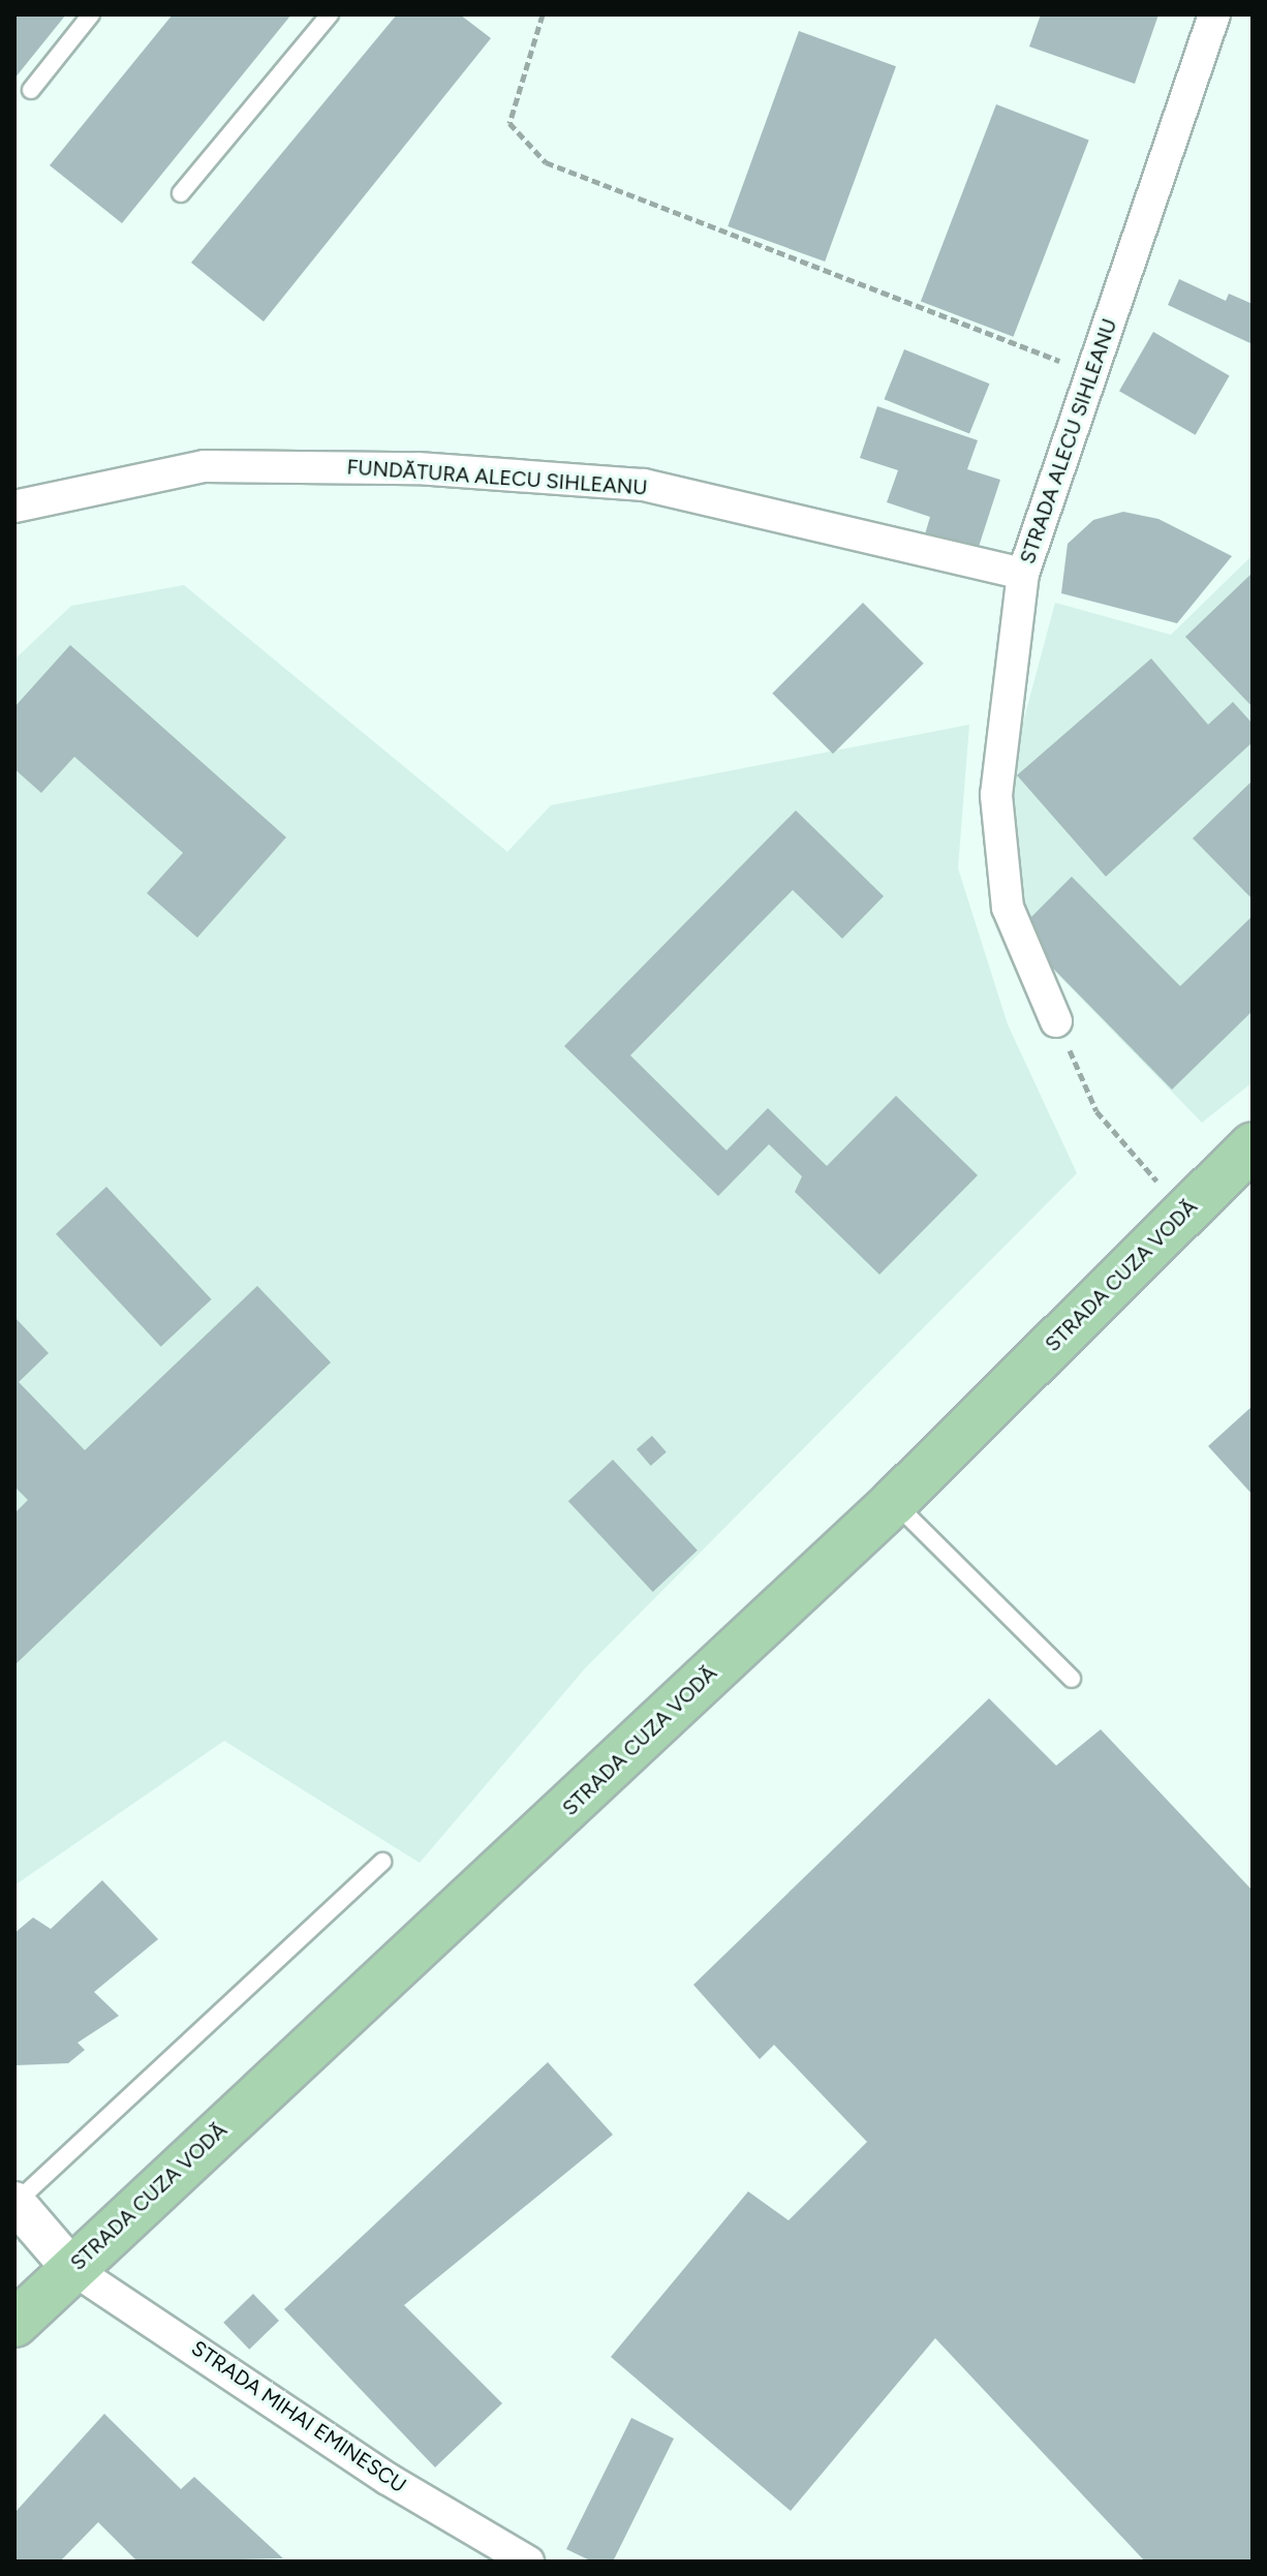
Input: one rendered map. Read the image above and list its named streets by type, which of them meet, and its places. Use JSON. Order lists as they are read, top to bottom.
{
  "streets": {
    "main road": ["STRADA CUZA VODĂ"],
    "street": ["STRADA ALECU SIHLEANU", "FUNDĂTURA ALECU SIHLEANU", "STRADA MIHAI EMINESCU"]
  },
  "crossings": [
    ["STRADA ALECU SIHLEANU", "FUNDĂTURA ALECU SIHLEANU"],
    ["STRADA CUZA VODĂ", "STRADA MIHAI EMINESCU"]
  ]
}
